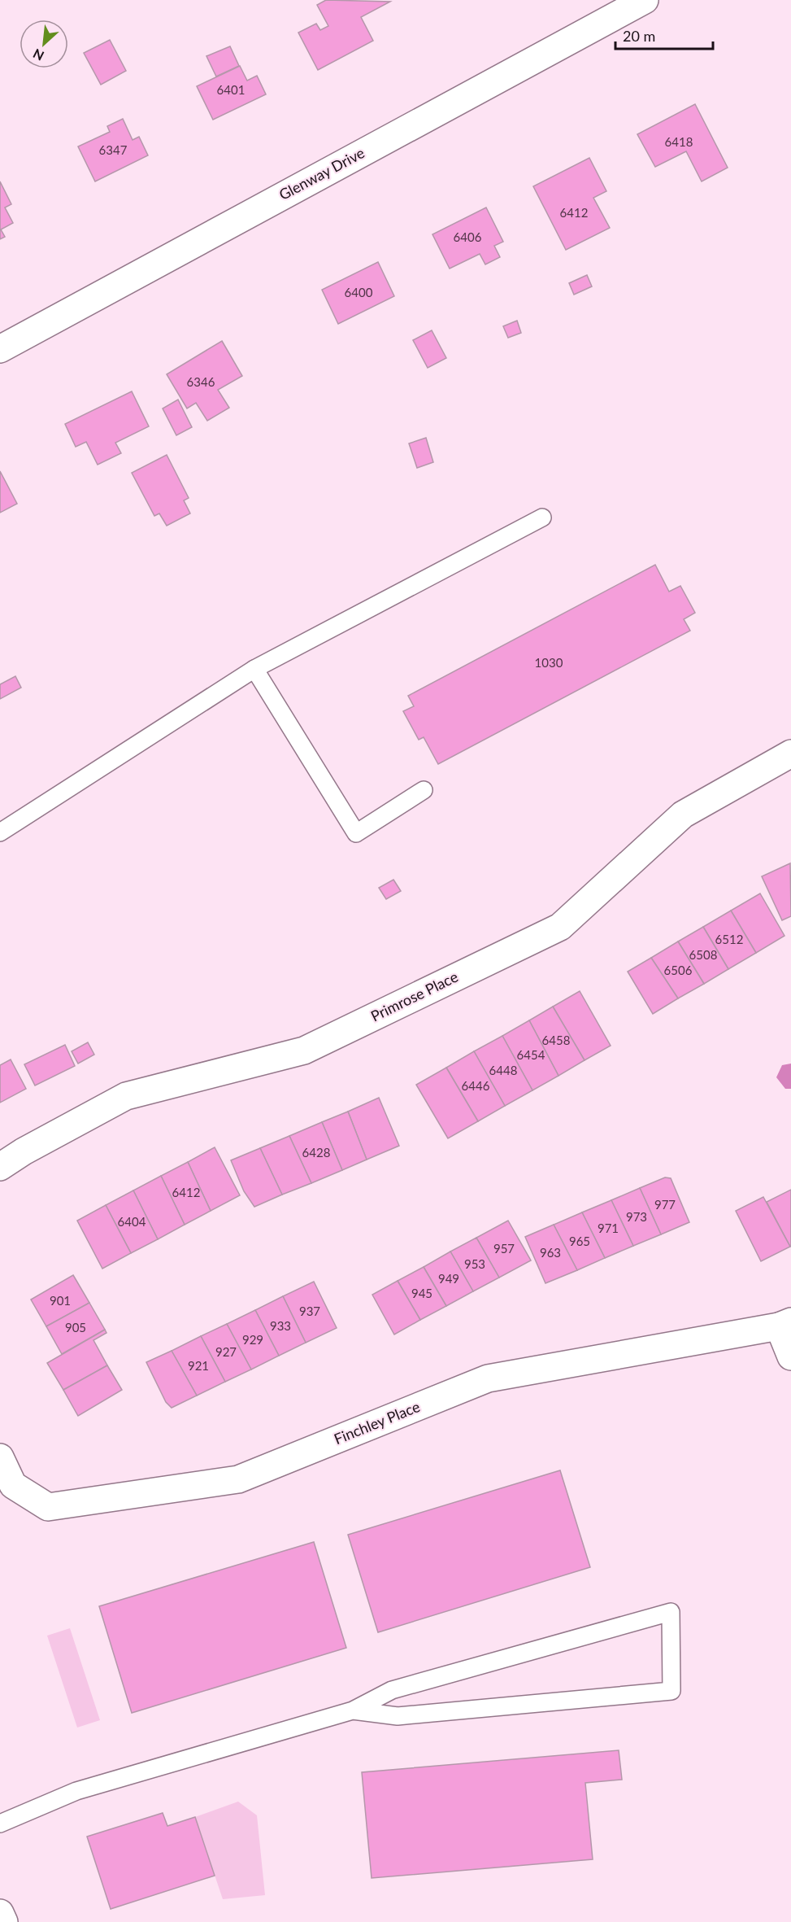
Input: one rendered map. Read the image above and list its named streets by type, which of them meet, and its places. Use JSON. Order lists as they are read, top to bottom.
{
  "streets": {
    "street": ["Glenway Drive", "Primrose Place", "Finchley Place"]
  },
  "house_numbers": [
    "6401",
    "6418",
    "6347",
    "6412",
    "6406",
    "6400",
    "6346",
    "1030",
    "6512",
    "6508",
    "6506",
    "6458",
    "6454",
    "6448",
    "6446",
    "6428",
    "6412",
    "977",
    "973",
    "6404",
    "971",
    "965",
    "957",
    "963",
    "953",
    "949",
    "945",
    "901",
    "937",
    "933",
    "905",
    "929",
    "927",
    "921"
  ],
  "scale_bar": "20 m",
  "north": "bottom left"
}
